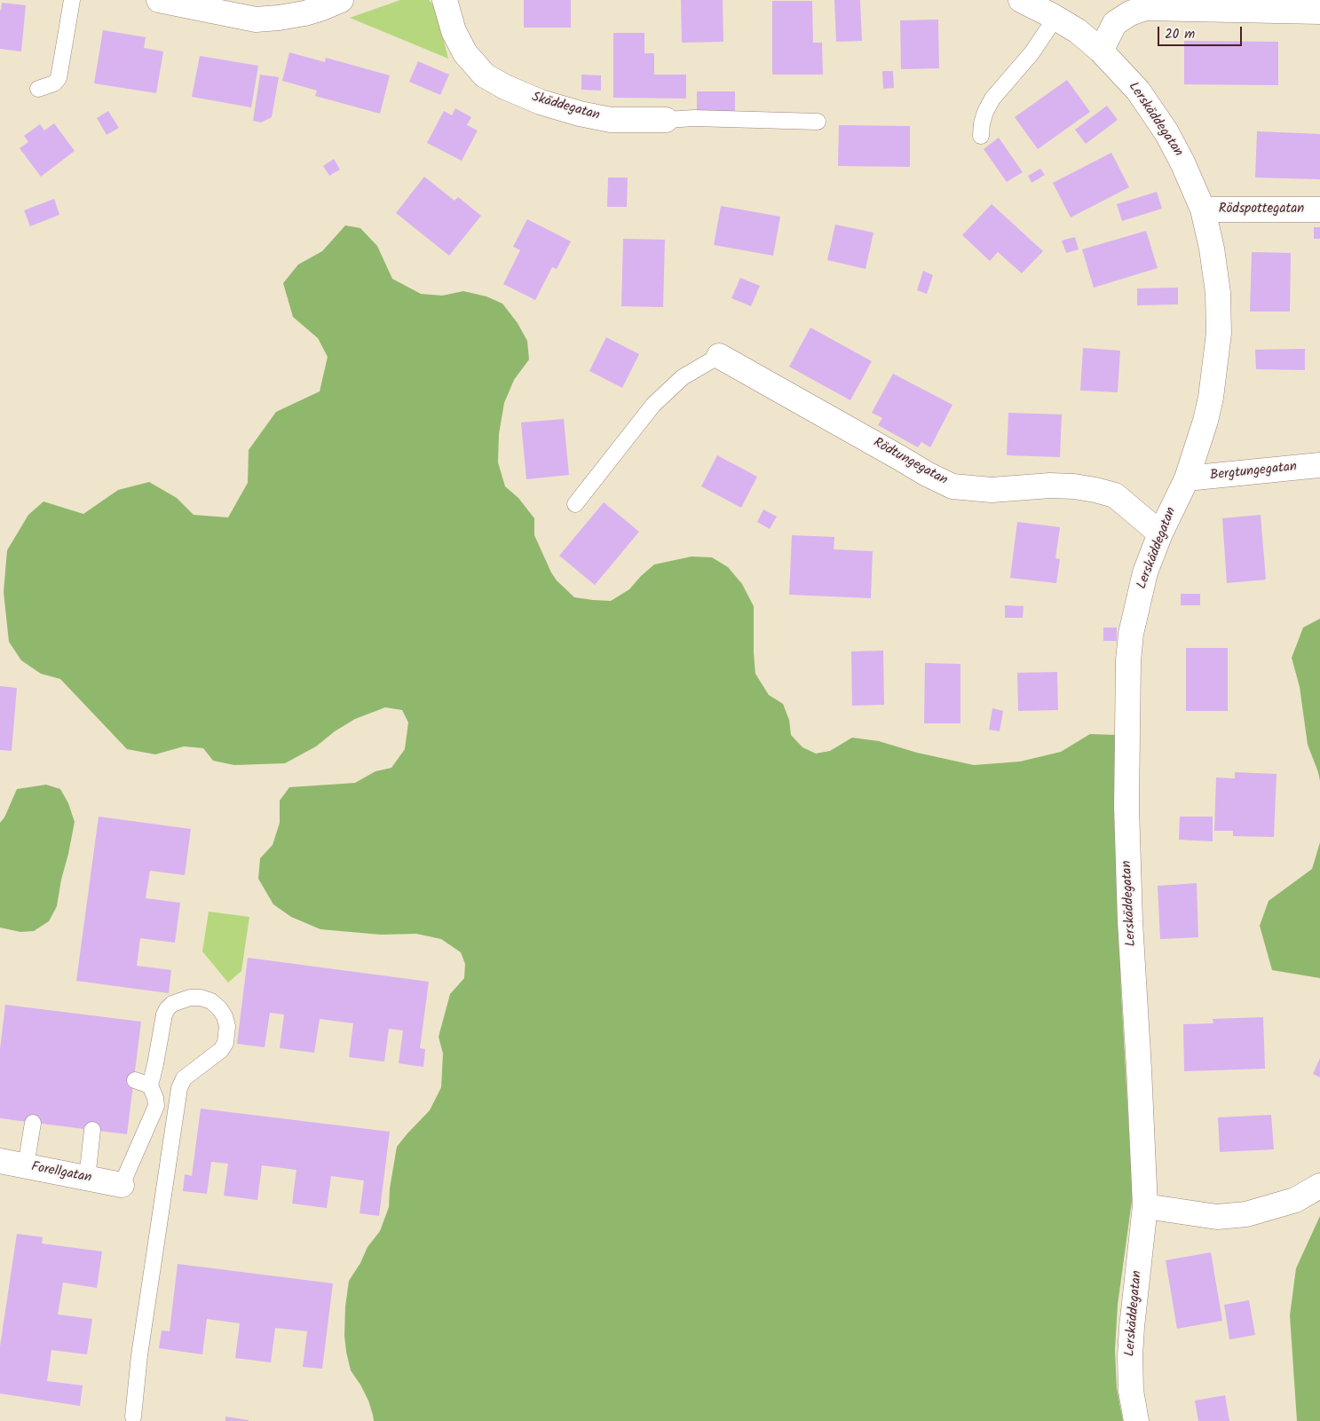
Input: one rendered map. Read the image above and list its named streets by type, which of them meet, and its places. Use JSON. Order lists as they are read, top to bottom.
{
  "streets": {
    "street": [
      "Skäddegatan",
      "Lerskäddegatan",
      "Rödspottegatan",
      "Rödtungegatan",
      "Bergtungegatan",
      "Forellgatan"
    ]
  },
  "crossings": [
    ["Lerskäddegatan", "Rödspottegatan"],
    ["Lerskäddegatan", "Rödtungegatan"],
    ["Lerskäddegatan", "Bergtungegatan"]
  ],
  "scale_bar": "20 m"
}
